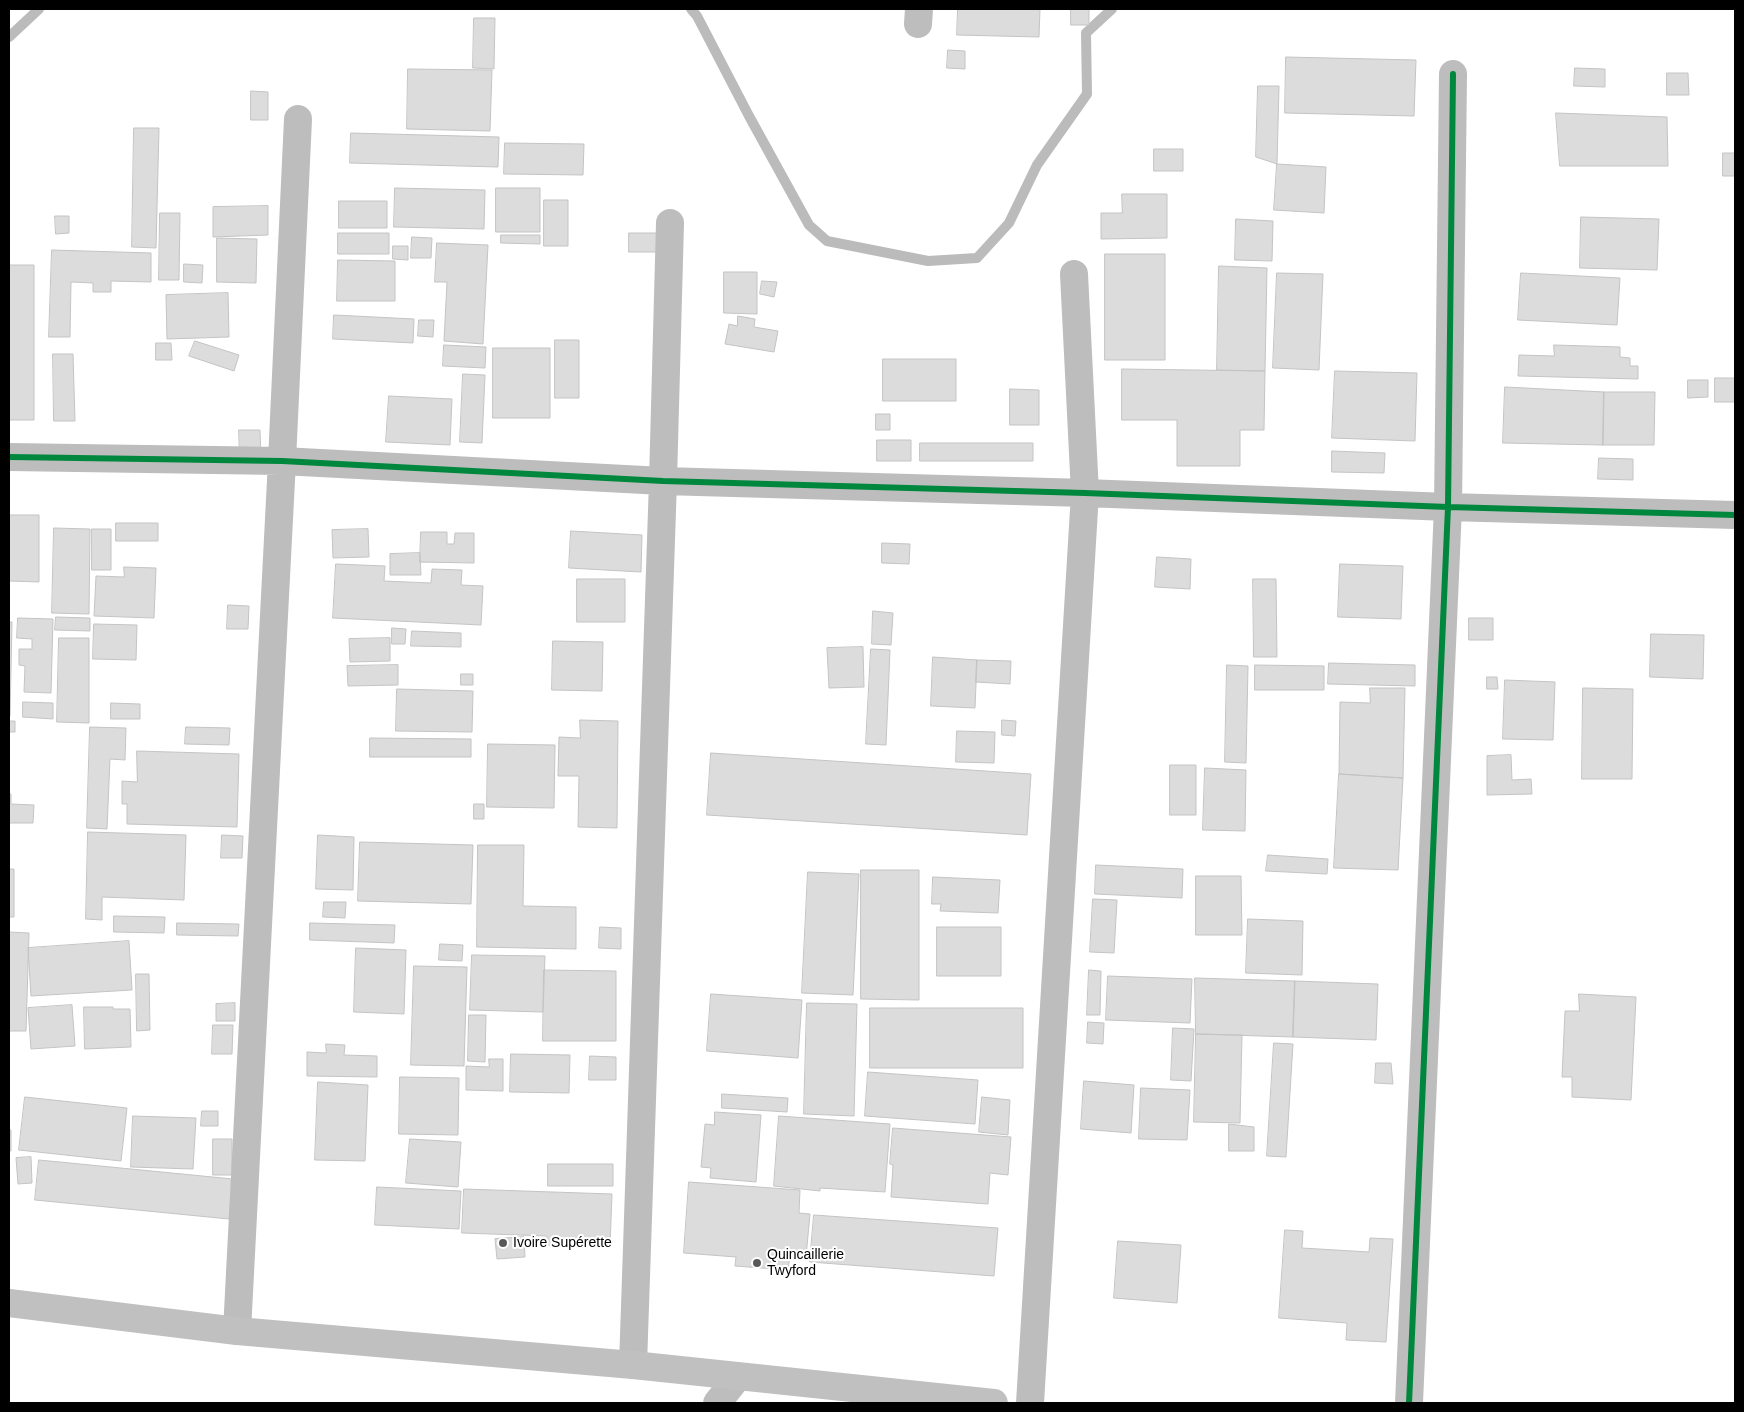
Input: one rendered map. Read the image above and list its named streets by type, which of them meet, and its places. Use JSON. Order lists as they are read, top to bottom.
{
  "places": ["Ivoire Supérette", "Quincaillerie Twyford"]
}
